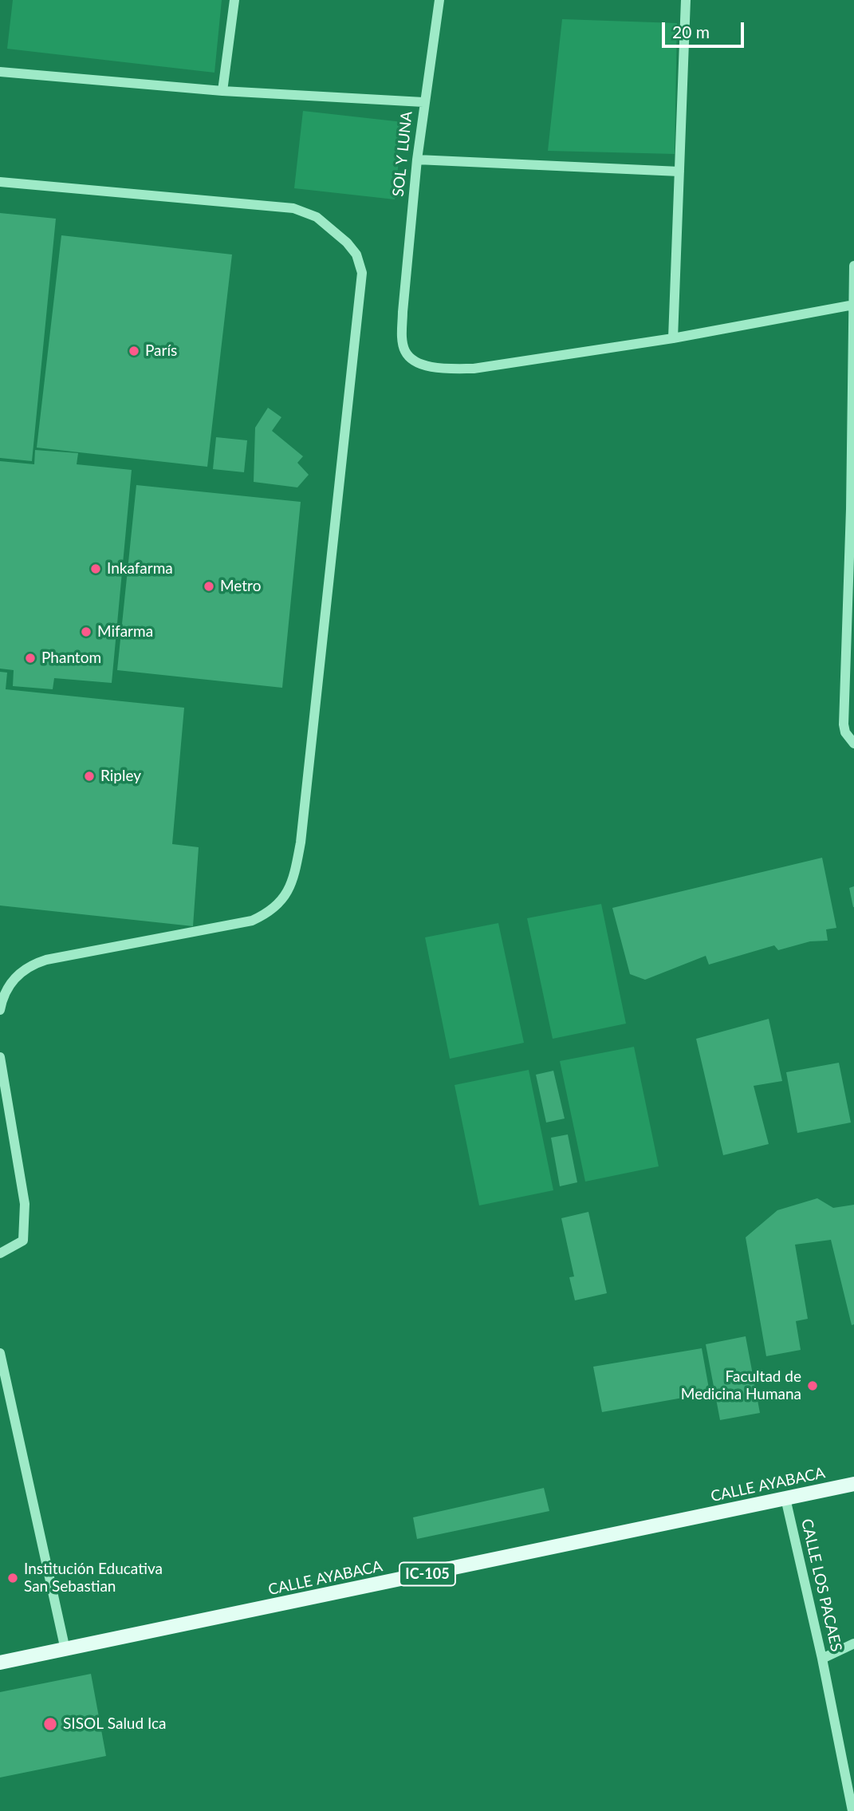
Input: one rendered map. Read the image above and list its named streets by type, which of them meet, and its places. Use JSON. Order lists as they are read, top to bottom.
{
  "streets": {
    "main road": ["CALLE AYABACA", "IC-105"],
    "street": ["SOL Y LUNA", "CALLE LOS PACAES"]
  },
  "crossings": [
    ["CALLE AYABACA", "CALLE LOS PACAES"]
  ],
  "places": [
    "París",
    "Inkafarma",
    "Metro",
    "Mifarma",
    "Phantom",
    "Ripley",
    "Facultad de Medicina Humana",
    "Institución Educativa San Sebastian",
    "SISOL Salud Ica"
  ],
  "scale_bar": "20 m"
}
